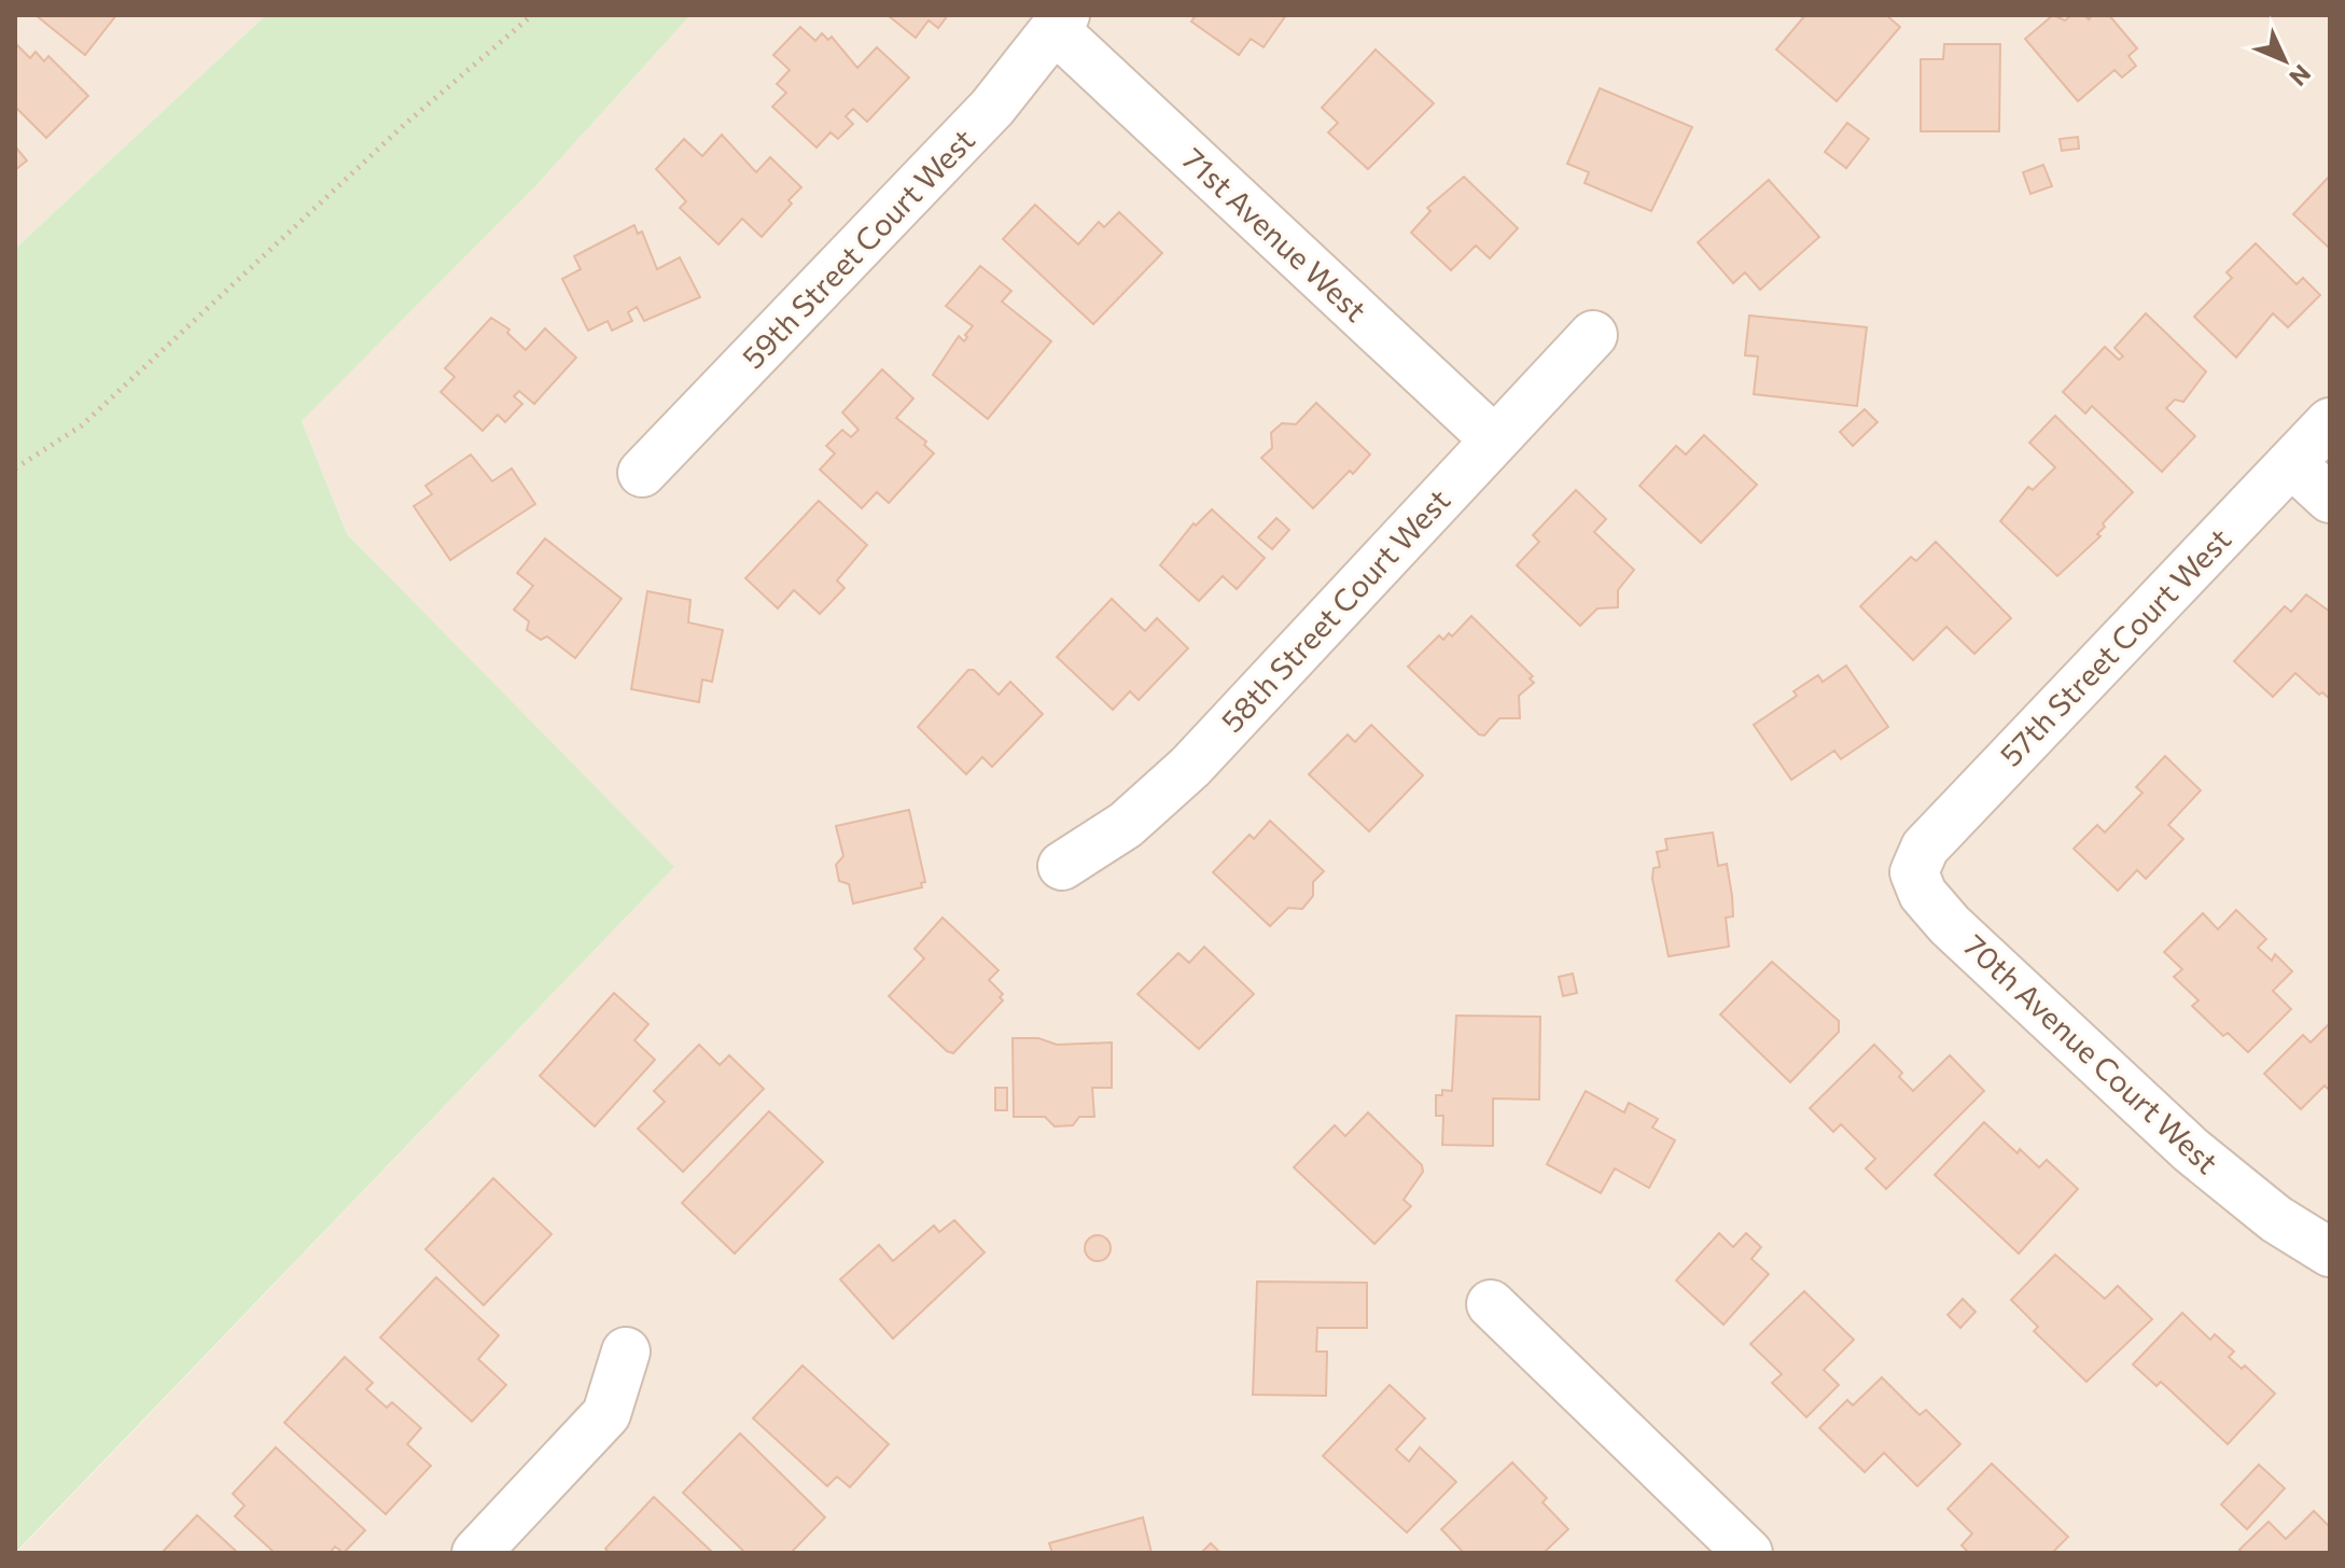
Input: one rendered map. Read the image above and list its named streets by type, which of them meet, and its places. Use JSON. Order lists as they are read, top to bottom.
{
  "streets": {
    "street": [
      "71st Avenue West",
      "59th Street Court West",
      "58th Street Court West",
      "57th Street Court West",
      "70th Avenue Court West"
    ]
  },
  "crossings": [
    ["71st Avenue West", "59th Street Court West"],
    ["71st Avenue West", "58th Street Court West"],
    ["57th Street Court West", "70th Avenue Court West"]
  ],
  "north": "bottom right"
}
